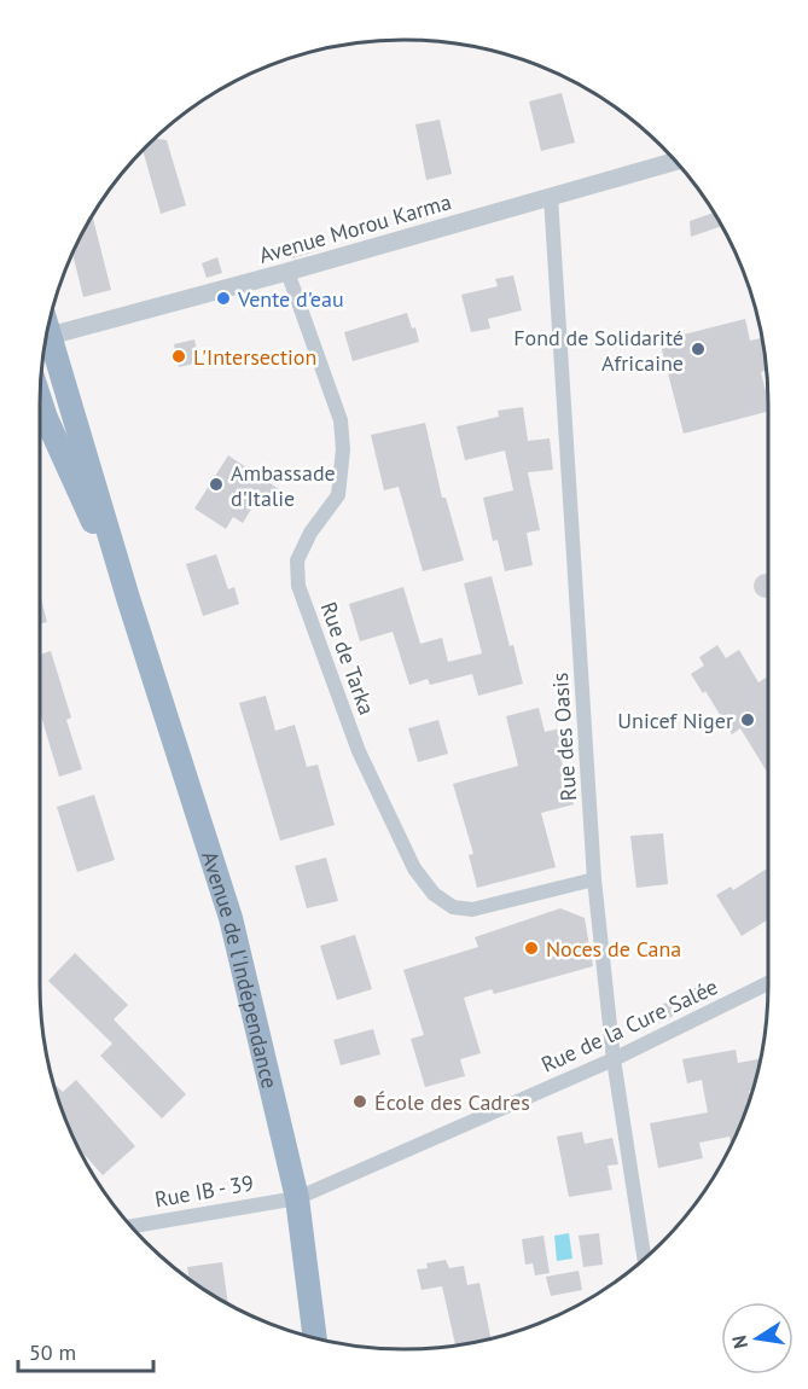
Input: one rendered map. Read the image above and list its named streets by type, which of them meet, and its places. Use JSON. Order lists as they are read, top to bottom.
{
  "streets": {
    "highway": ["Avenue de l'Indépendance"],
    "street": [
      "Avenue Morou Karma",
      "Rue de Tarka",
      "Rue des Oasis",
      "Rue de la Cure Salée",
      "Rue IB - 39"
    ]
  },
  "crossings": [
    ["Avenue Morou Karma", "Rue de Tarka"],
    ["Avenue Morou Karma", "Rue des Oasis"],
    ["Rue de Tarka", "Rue des Oasis"],
    ["Rue des Oasis", "Rue de la Cure Salée"],
    ["Avenue de l'Indépendance", "Rue de la Cure Salée"],
    ["Avenue de l'Indépendance", "Rue IB - 39"],
    ["Rue de la Cure Salée", "Rue IB - 39"]
  ],
  "places": [
    "Vente d'eau",
    "Fond de Solidarité Africaine",
    "L'Intersection",
    "Ambassade d'Italie",
    "Unicef Niger",
    "Noces de Cana",
    "École des Cadres"
  ],
  "scale_bar": "50 m",
  "north": "left"
}
